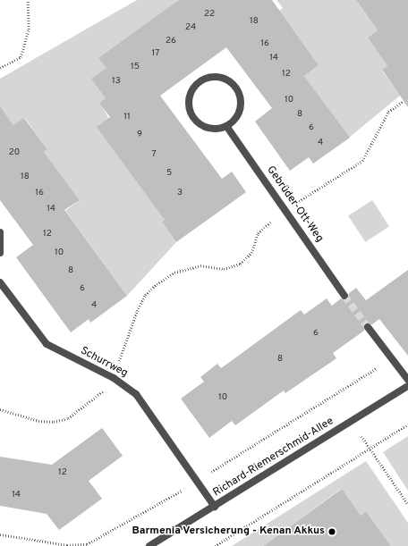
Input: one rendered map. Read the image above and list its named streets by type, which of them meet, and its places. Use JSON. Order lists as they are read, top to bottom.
{
  "streets": {
    "street": ["Gebrüder-Ott-Weg", "Schurrweg", "Richard-Riemerschmid-Allee"]
  },
  "crossings": [
    ["Schurrweg", "Richard-Riemerschmid-Allee"]
  ],
  "places": ["Barmenia Versicherung - Kenan Akkus"],
  "house_numbers": [
    "22",
    "18",
    "24",
    "26",
    "16",
    "17",
    "14",
    "15",
    "12",
    "13",
    "10",
    "8",
    "11",
    "6",
    "9",
    "4",
    "20",
    "7",
    "5",
    "18",
    "16",
    "3",
    "14",
    "12",
    "10",
    "8",
    "6",
    "4",
    "6",
    "8",
    "10",
    "12",
    "14"
  ]
}
